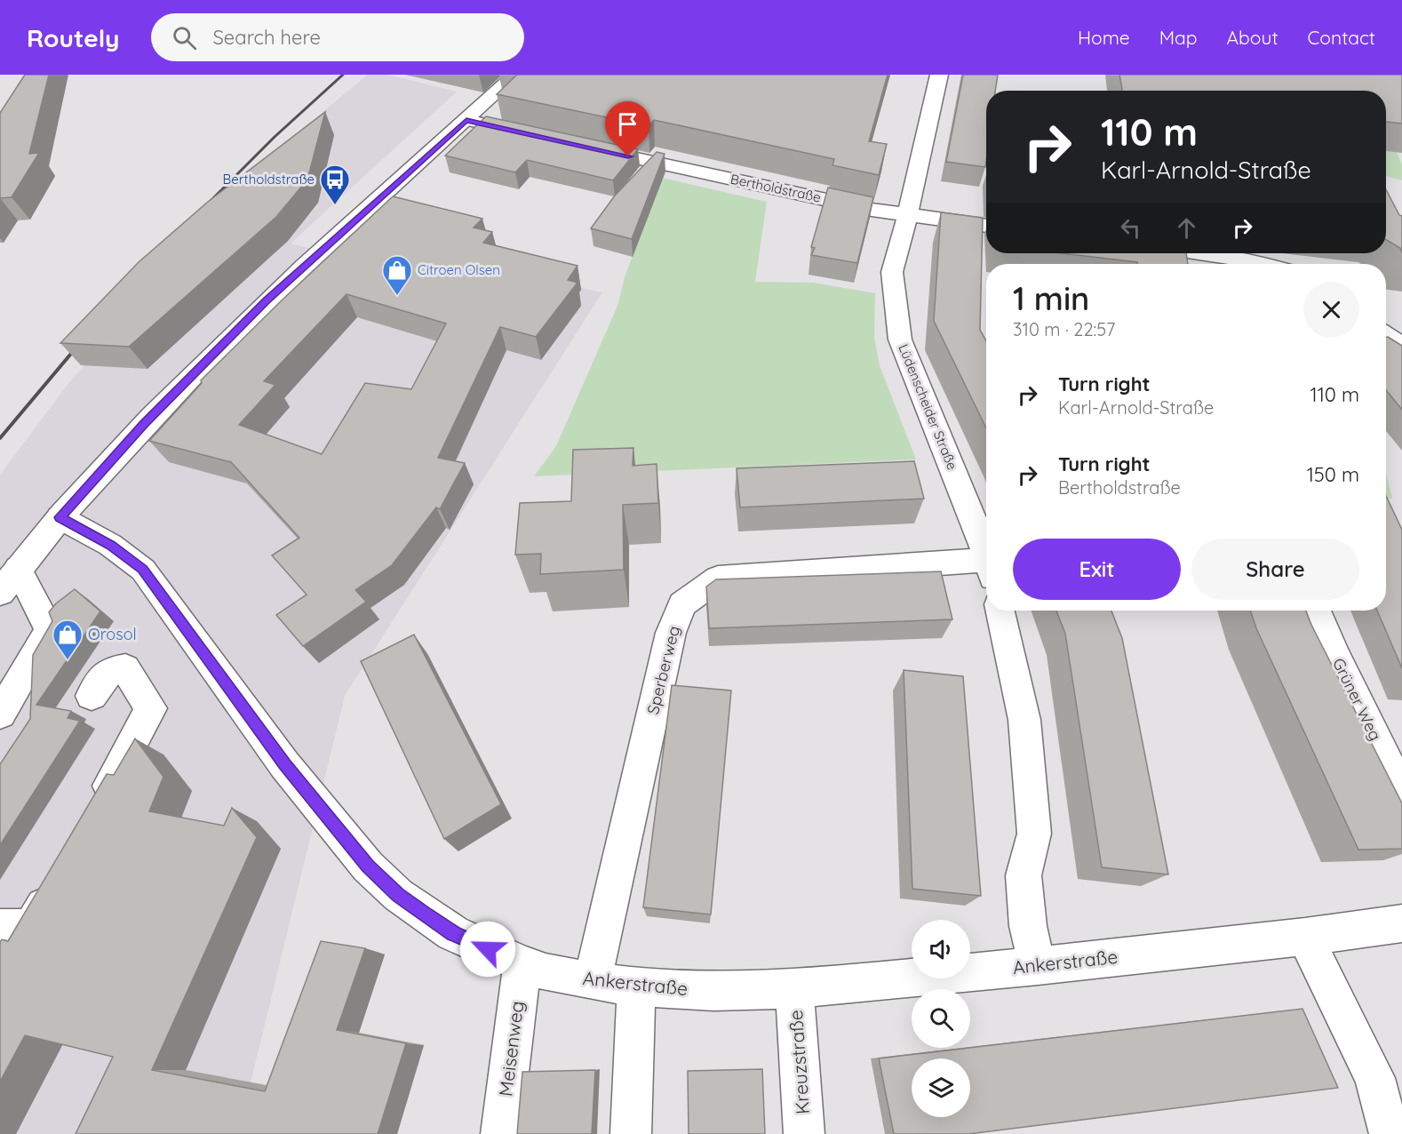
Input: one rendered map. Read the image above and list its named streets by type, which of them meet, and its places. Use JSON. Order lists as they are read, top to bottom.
{
  "streets": {
    "street": [
      "Bertholdstraße",
      "Lüdenscheider Straße",
      "Sperberweg",
      "Grüner Weg",
      "Ankerstraße",
      "Meisenweg",
      "Kreuzstraße"
    ]
  },
  "crossings": [
    ["Bertholdstraße", "Lüdenscheider Straße"],
    ["Sperberweg", "Ankerstraße"],
    ["Ankerstraße", "Meisenweg"],
    ["Ankerstraße", "Kreuzstraße"]
  ],
  "places": {
    "bus stop": ["Bertholdstraße"],
    "shop": ["Citroen Olsen", "Orosol"]
  },
  "page": {
    "header": "Routely",
    "search": "Search here",
    "nav": [
      "Home",
      "Map",
      "About",
      "Contact"
    ],
    "turn": ["110 m", "Karl-Arnold-Straße"],
    "heading": ["1 min", "310 m · 22:57"],
    "list": [
      {
        "name": "Turn right",
        "note": "Karl-Arnold-Straße",
        "value": "110 m"
      },
      {
        "name": "Turn right",
        "note": "Bertholdstraße",
        "value": "150 m"
      }
    ],
    "buttons": ["Exit", "Share"]
  }
}
